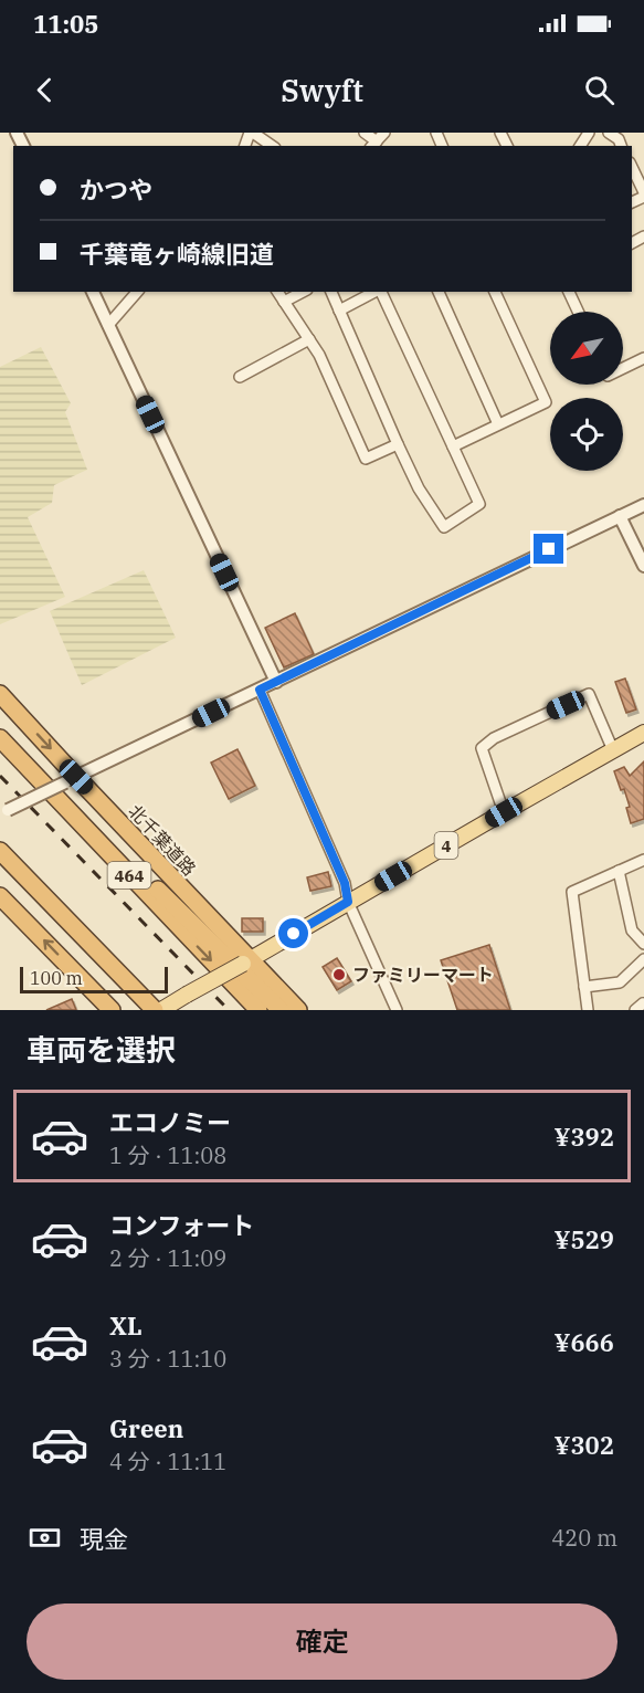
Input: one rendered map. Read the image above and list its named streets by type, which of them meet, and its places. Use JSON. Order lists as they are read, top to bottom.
{
  "streets": {
    "highway": ["北千葉道路", "464"],
    "main road": ["4"]
  },
  "crossings": [
    ["北千葉道路", "4"]
  ],
  "places": ["ファミリーマート"],
  "scale_bar": "100 m",
  "north": "bottom left",
  "page": {
    "status": "11:05",
    "header": "Swyft",
    "banner": ["かつや", "千葉竜ヶ崎線旧道"],
    "scale": "100 m",
    "heading": "車両を選択",
    "list": [
      {
        "name": "エコノミー",
        "note": "1 分 · 11:08",
        "value": "¥392"
      },
      {
        "name": "コンフォート",
        "note": "2 分 · 11:09",
        "value": "¥529"
      },
      {
        "name": "XL",
        "note": "3 分 · 11:10",
        "value": "¥666"
      },
      {
        "name": "Green",
        "note": "4 分 · 11:11",
        "value": "¥302"
      }
    ],
    "pay": ["現金", "420 m"],
    "buttons": "確定"
  }
}
